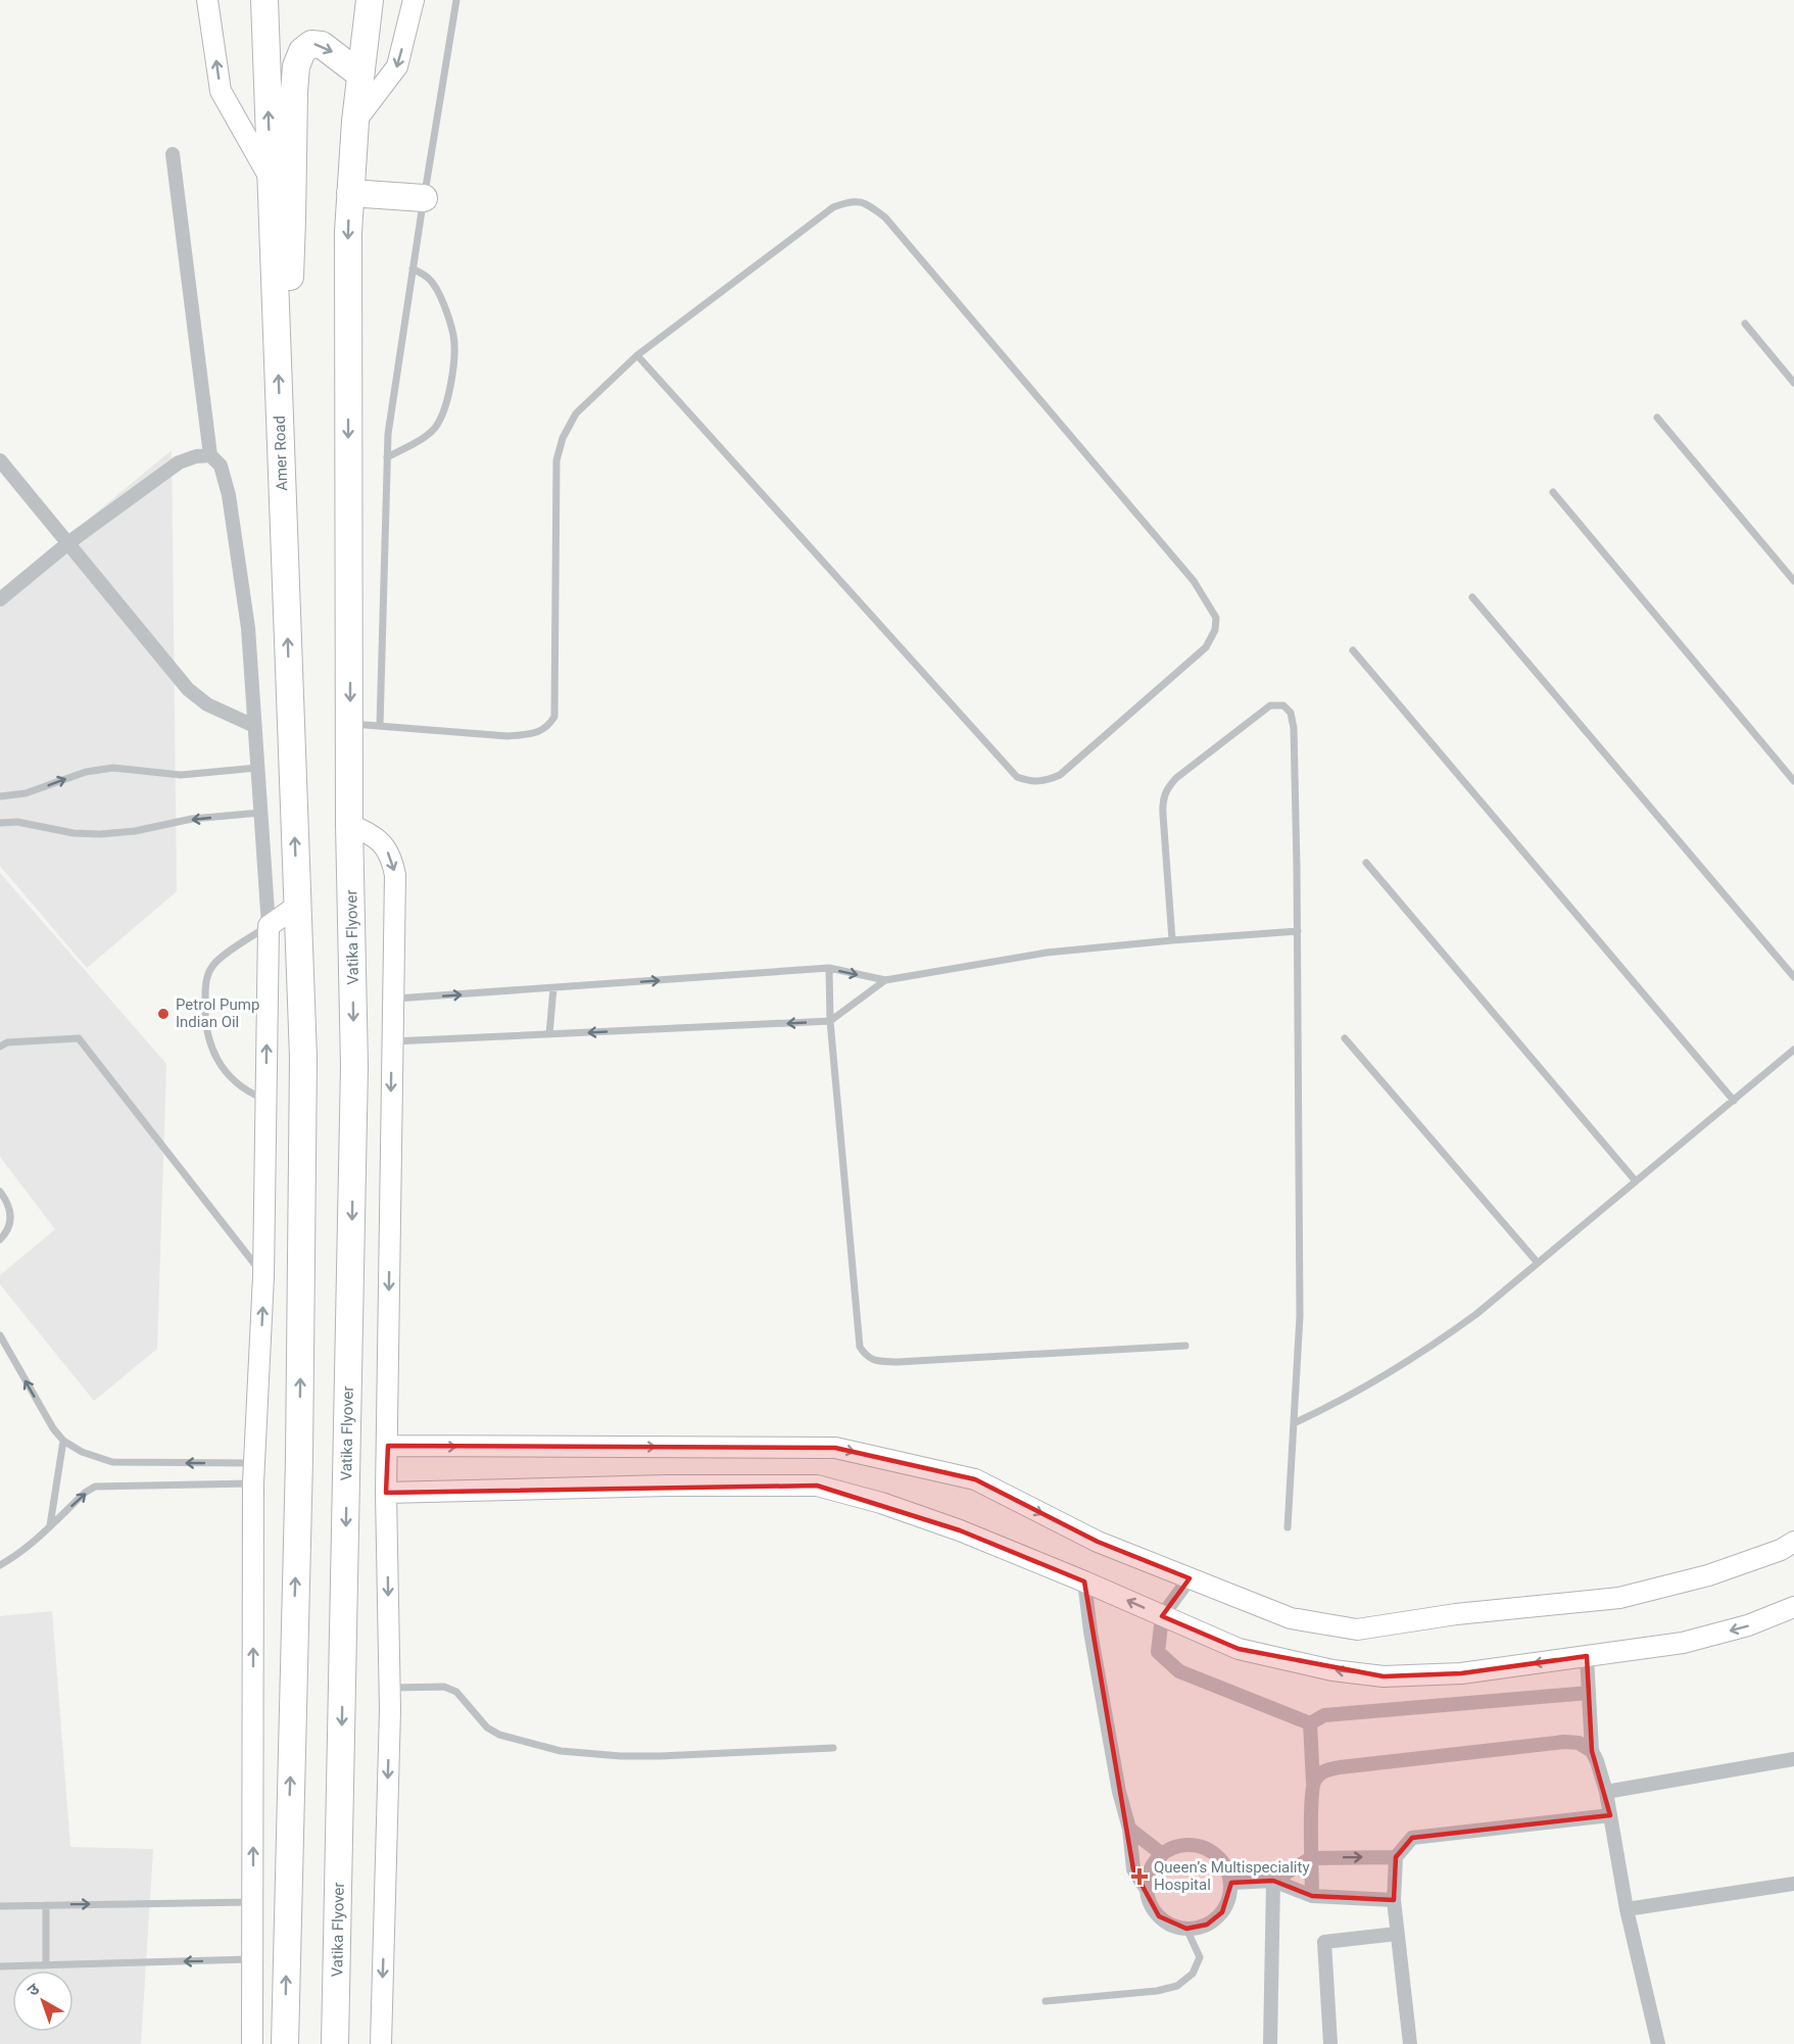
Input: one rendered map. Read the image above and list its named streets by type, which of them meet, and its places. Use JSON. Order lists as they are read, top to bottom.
{
  "streets": {
    "highway": ["Amer Road", "Vatika Flyover"]
  },
  "one_way": ["Amer Road"],
  "places": {
    "other": ["Petrol Pump Indian Oil"],
    "health": ["Queen’s Multispeciality Hospital"]
  },
  "north": "top left"
}
